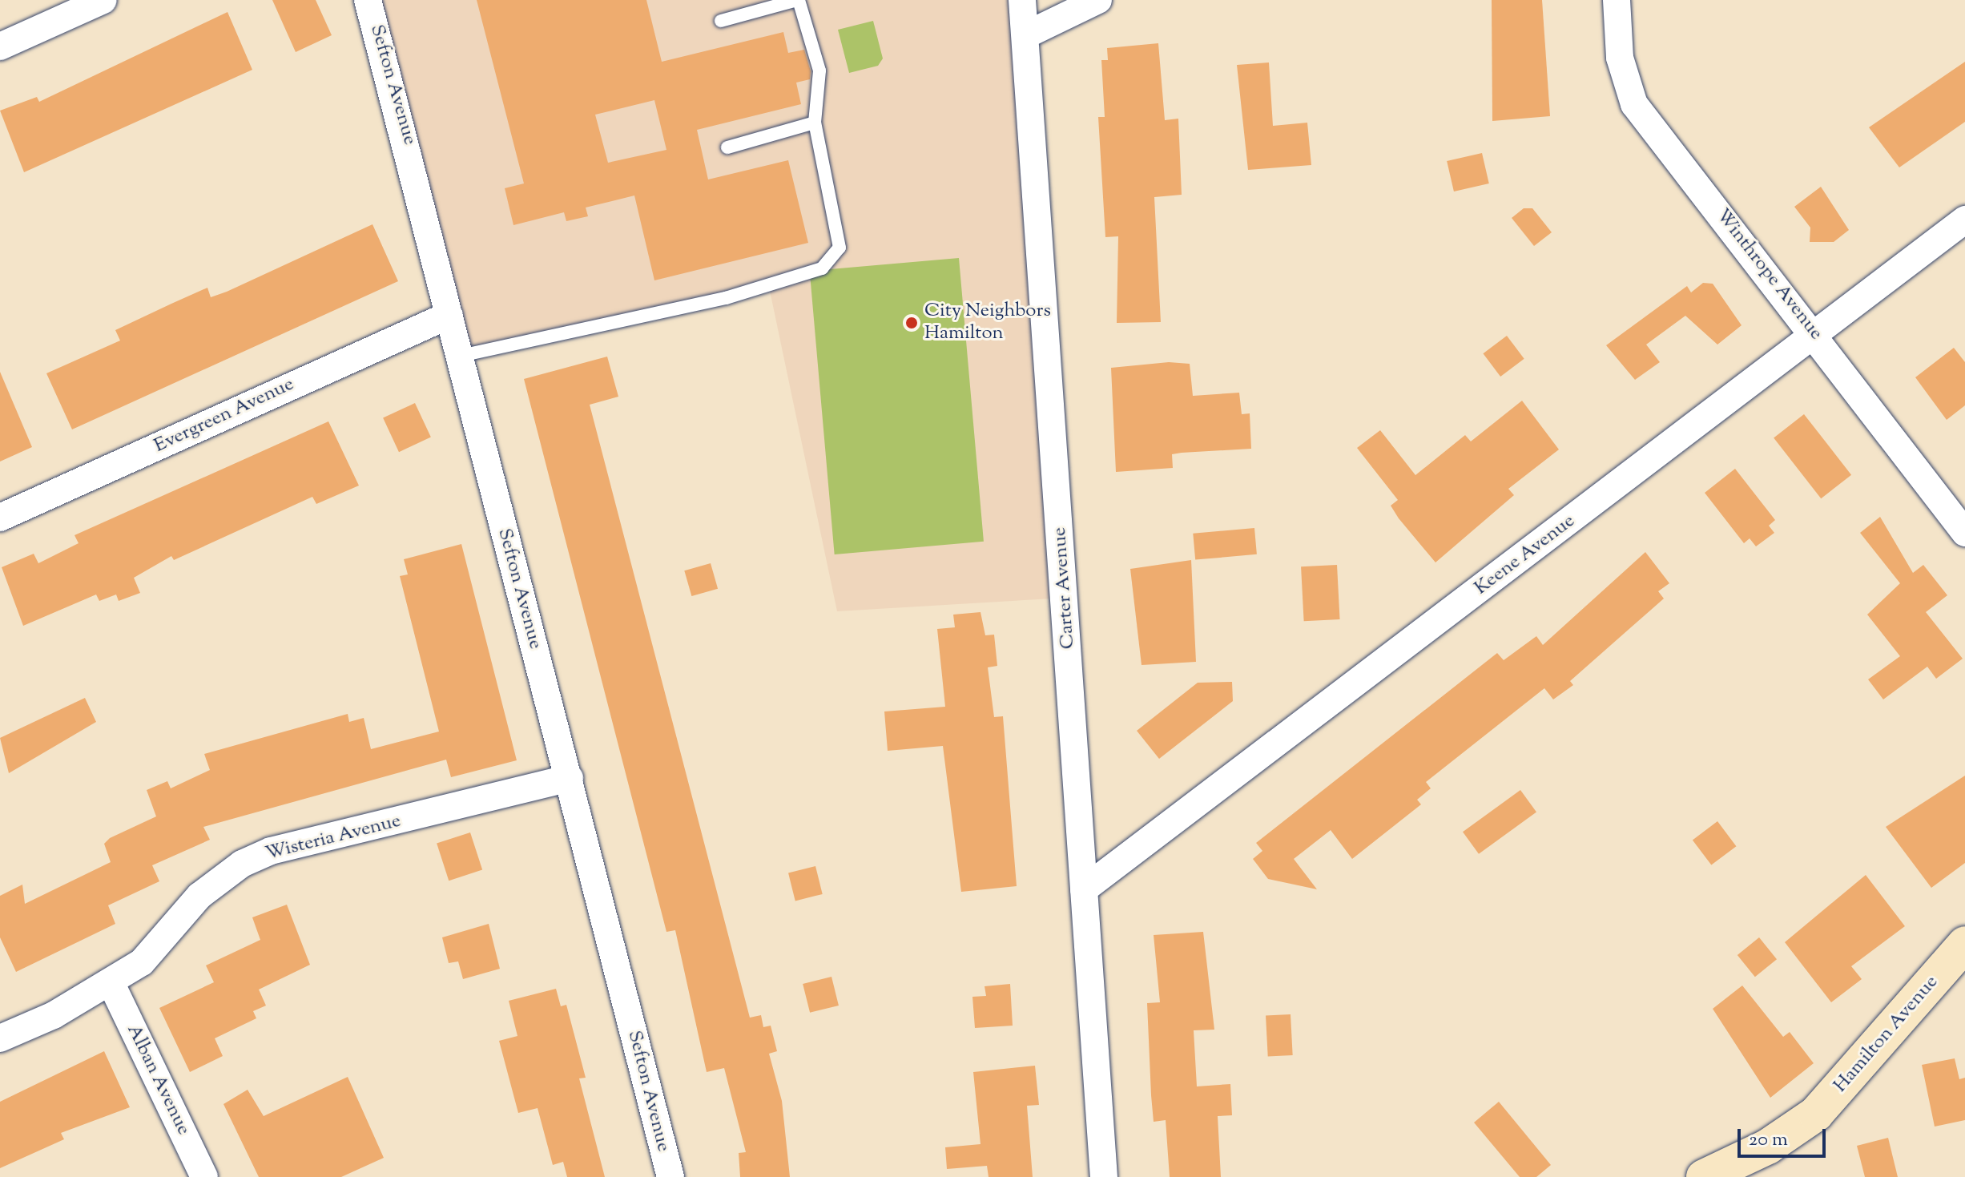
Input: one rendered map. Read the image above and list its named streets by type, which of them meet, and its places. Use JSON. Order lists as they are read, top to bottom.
{
  "streets": {
    "street": [
      "Sefton Avenue",
      "Winthrope Avenue",
      "Evergreen Avenue",
      "Keene Avenue",
      "Carter Avenue",
      "Wisteria Avenue",
      "Hamilton Avenue",
      "Alban Avenue"
    ]
  },
  "crossings": [
    ["Sefton Avenue", "Evergreen Avenue"],
    ["Sefton Avenue", "Wisteria Avenue"],
    ["Winthrope Avenue", "Keene Avenue"],
    ["Keene Avenue", "Carter Avenue"],
    ["Wisteria Avenue", "Alban Avenue"]
  ],
  "places": ["City Neighbors Hamilton"],
  "scale_bar": "20 m"
}
